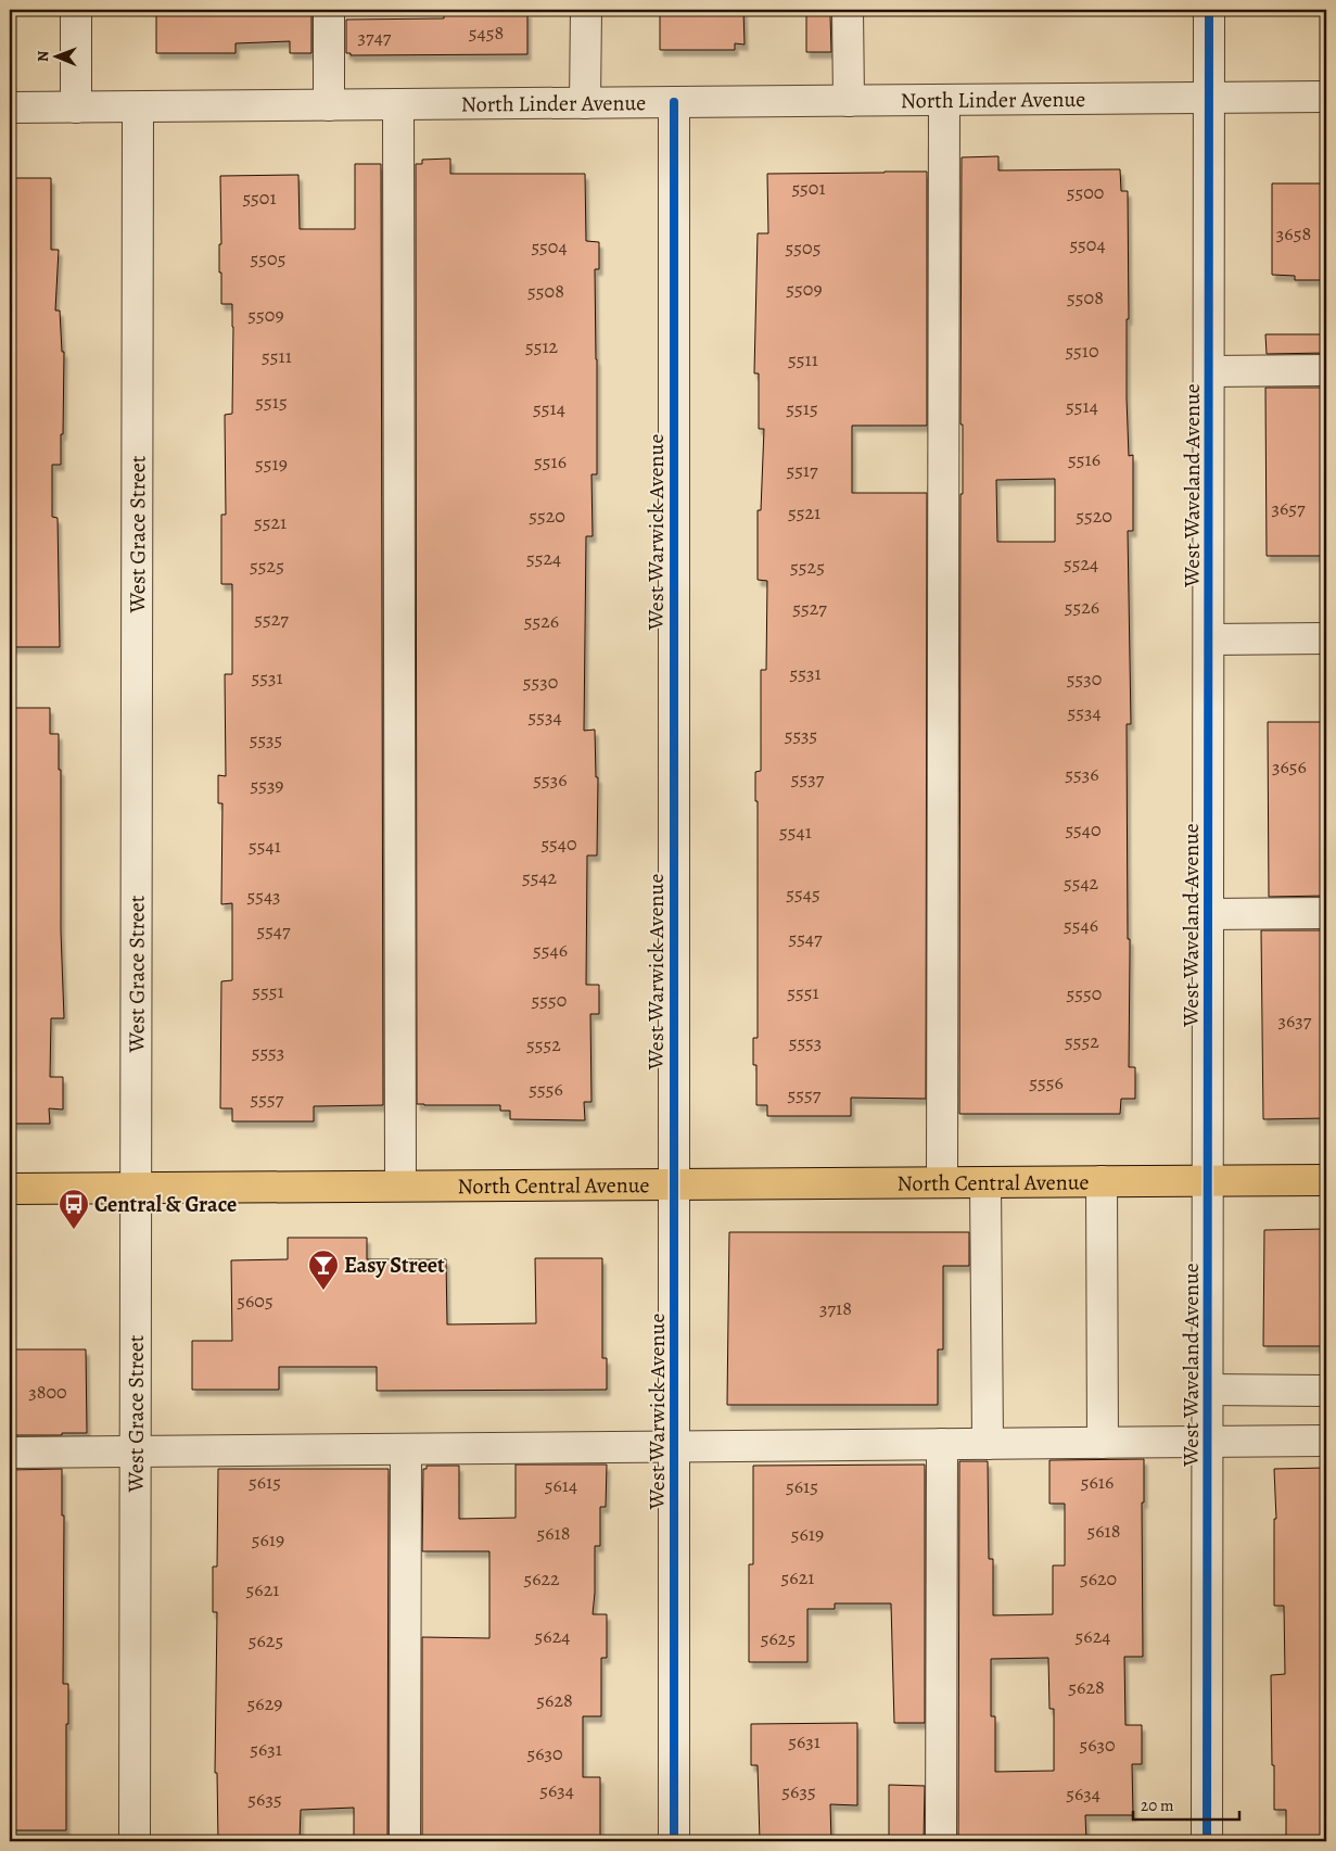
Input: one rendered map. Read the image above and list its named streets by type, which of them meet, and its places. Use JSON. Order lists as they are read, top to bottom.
{
  "streets": {
    "main road": ["North Central Avenue"],
    "street": [
      "North Linder Avenue",
      "West Waveland Avenue",
      "West Warwick Avenue",
      "West Grace Street"
    ]
  },
  "crossings": [
    ["North Linder Avenue", "West Waveland Avenue"],
    ["North Linder Avenue", "West Warwick Avenue"],
    ["North Linder Avenue", "West Grace Street"],
    ["West Waveland Avenue", "North Central Avenue"],
    ["West Warwick Avenue", "North Central Avenue"],
    ["West Grace Street", "North Central Avenue"]
  ],
  "places": {
    "bus stop": ["Central & Grace"],
    "bar": ["Easy Street"]
  },
  "house_numbers": [
    "5458",
    "3747",
    "5501",
    "5500",
    "5501",
    "3658",
    "5504",
    "5504",
    "5505",
    "5505",
    "5509",
    "5508",
    "5508",
    "5509",
    "5512",
    "5510",
    "5511",
    "5511",
    "5515",
    "5514",
    "5514",
    "5515",
    "5516",
    "5516",
    "5519",
    "5517",
    "3657",
    "5521",
    "5520",
    "5520",
    "5521",
    "5524",
    "5524",
    "5525",
    "5525",
    "5526",
    "5527",
    "5527",
    "5526",
    "5531",
    "5531",
    "5530",
    "5530",
    "5534",
    "5534",
    "5535",
    "5535",
    "3656",
    "5536",
    "5537",
    "5536",
    "5539",
    "5540",
    "5541",
    "5540",
    "5541",
    "5542",
    "5542",
    "5545",
    "5543",
    "5546",
    "5547",
    "5547",
    "5546",
    "5551",
    "5551",
    "5550",
    "5550",
    "3637",
    "5552",
    "5553",
    "5552",
    "5553",
    "5556",
    "5556",
    "5557",
    "5557",
    "5605",
    "3718",
    "3800",
    "5615",
    "5616",
    "5614",
    "5615",
    "5618",
    "5618",
    "5619",
    "5619",
    "5621",
    "5622",
    "5620",
    "5621",
    "5624",
    "5624",
    "5625",
    "5625",
    "5628",
    "5628",
    "5629",
    "5631",
    "5630",
    "5631",
    "5630",
    "5634",
    "5635",
    "5634",
    "5635"
  ],
  "scale_bar": "20 m",
  "north": "left"
}
